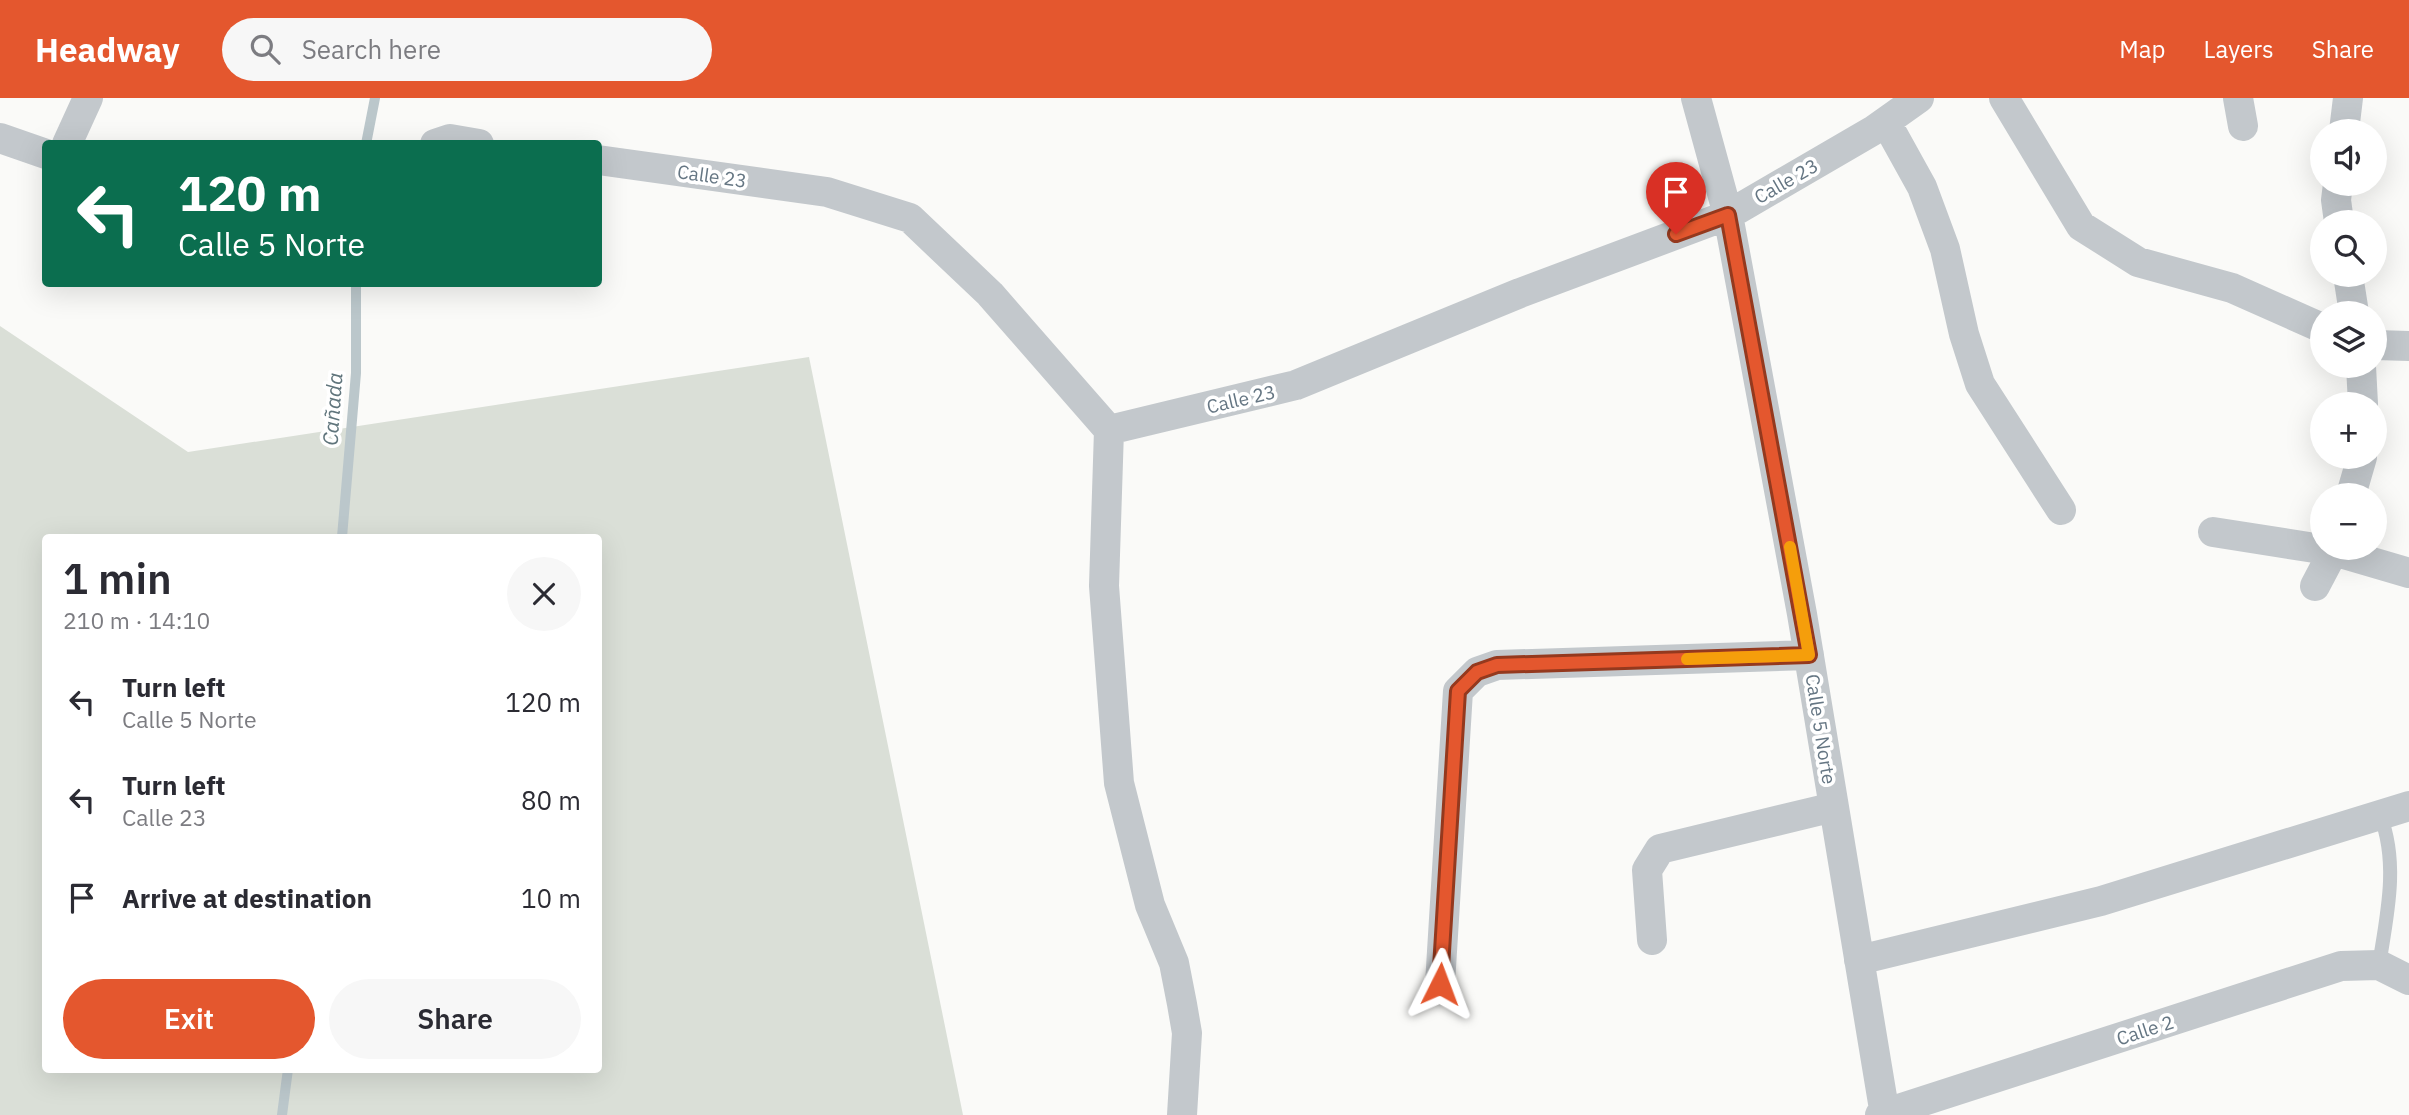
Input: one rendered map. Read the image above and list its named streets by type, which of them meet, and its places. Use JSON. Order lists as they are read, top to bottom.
{
  "streets": {
    "street": ["Calle 23", "Calle 5 Norte", "Calle 2"]
  },
  "crossings": [
    ["Calle 23", "Calle 5 Norte"],
    ["Calle 5 Norte", "Calle 2"]
  ],
  "water": ["Cañada"],
  "page": {
    "header": "Headway",
    "search": "Search here",
    "nav": ["Map", "Layers", "Share"],
    "map_buttons": ["+", "−"],
    "turn": ["120 m", "Calle 5 Norte"],
    "heading": ["1 min", "210 m · 14:10"],
    "list": [
      {
        "name": "Turn left",
        "note": "Calle 5 Norte",
        "value": "120 m"
      },
      {
        "name": "Turn left",
        "note": "Calle 23",
        "value": "80 m"
      },
      {
        "name": "Arrive at destination",
        "value": "10 m"
      }
    ],
    "buttons": ["Exit", "Share"]
  }
}
